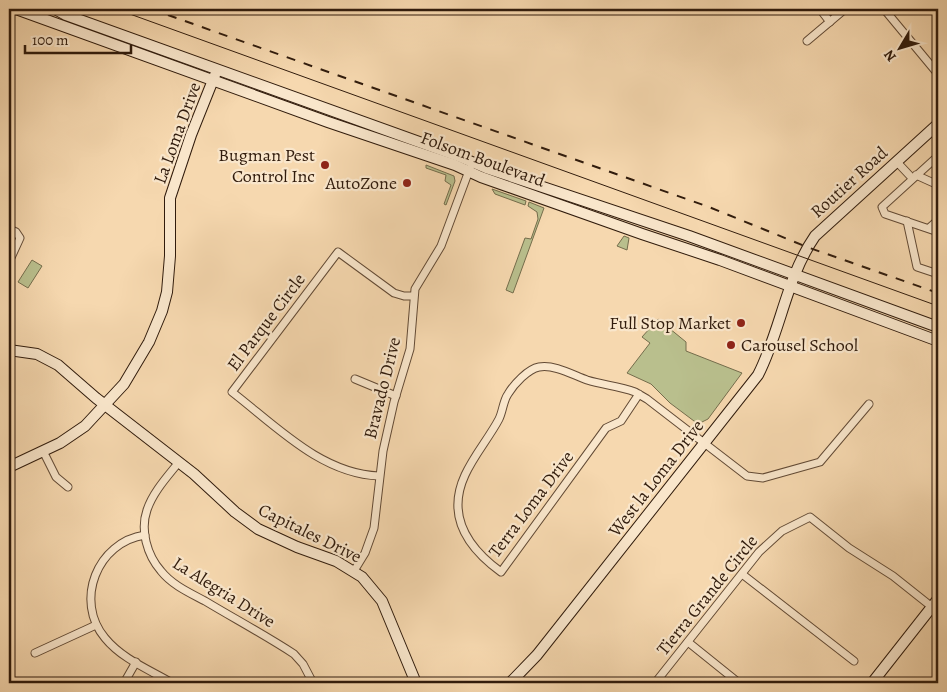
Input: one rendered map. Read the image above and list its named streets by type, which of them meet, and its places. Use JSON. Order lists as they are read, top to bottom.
{
  "streets": {
    "main road": [
      "La Loma Drive",
      "Folsom Boulevard",
      "Routier Road",
      "West la Loma Drive",
      "Capitales Drive"
    ],
    "street": [
      "El Parque Circle",
      "Bravado Drive",
      "Terra Loma Drive",
      "La Alegria Drive",
      "Tierra Grande Circle"
    ]
  },
  "crossings": [
    ["La Loma Drive", "Folsom Boulevard"],
    ["La Loma Drive", "Capitales Drive"],
    ["Folsom Boulevard", "Routier Road"],
    ["Folsom Boulevard", "Bravado Drive"],
    ["Folsom Boulevard", "West la Loma Drive"],
    ["Routier Road", "West la Loma Drive"],
    ["El Parque Circle", "Bravado Drive"],
    ["Bravado Drive", "Capitales Drive"],
    ["West la Loma Drive", "Terra Loma Drive"],
    ["Capitales Drive", "La Alegria Drive"]
  ],
  "places": [
    "Bugman Pest Control Inc",
    "AutoZone",
    "Full Stop Market",
    "Carousel School"
  ],
  "scale_bar": "100 m",
  "north": "bottom left"
}
